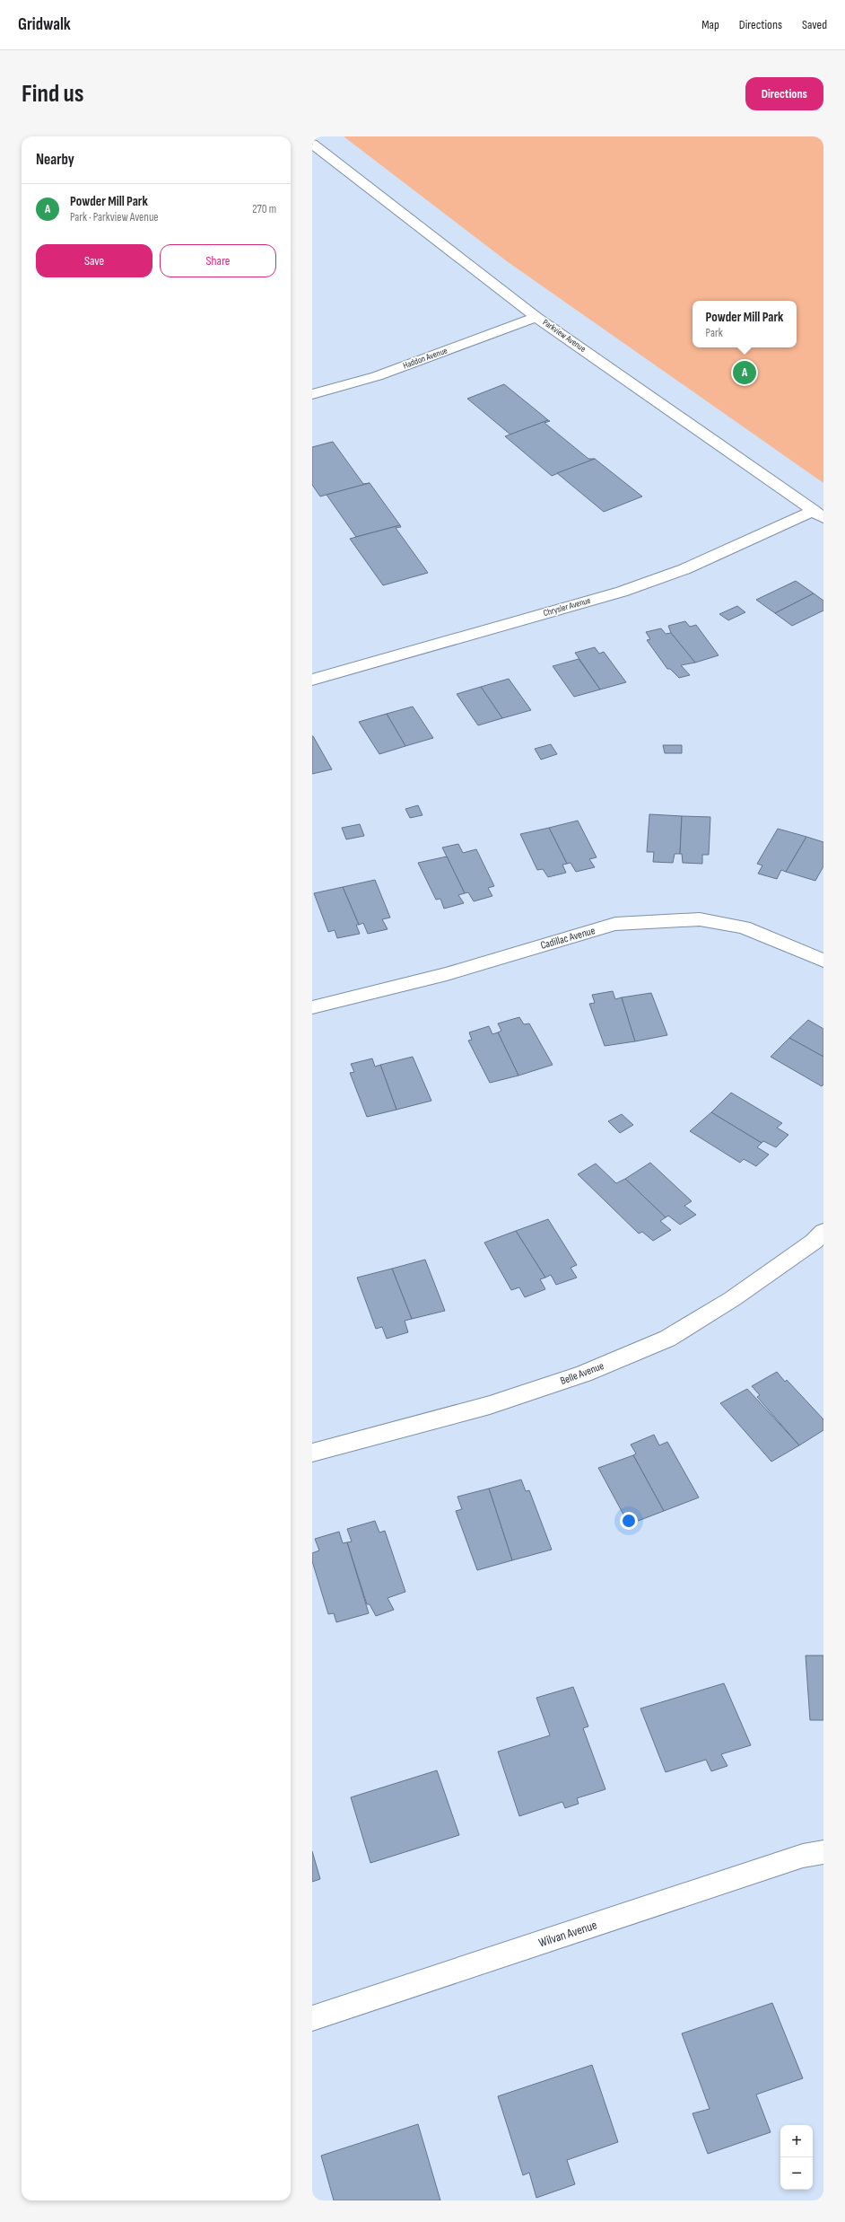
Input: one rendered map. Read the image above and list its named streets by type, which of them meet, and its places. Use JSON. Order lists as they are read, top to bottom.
{
  "streets": {
    "street": [
      "Parkview Avenue",
      "Haddon Avenue",
      "Chrysler Avenue",
      "Cadillac Avenue",
      "Belle Avenue",
      "Wilvan Avenue"
    ]
  },
  "crossings": [
    ["Parkview Avenue", "Haddon Avenue"],
    ["Parkview Avenue", "Chrysler Avenue"]
  ],
  "page": {
    "header": "Gridwalk",
    "nav": ["Map", "Directions", "Saved"],
    "buttons": [
      "Directions",
      ["Save", "Share"]
    ],
    "title": "Find us",
    "heading": "Nearby",
    "list": [
      {
        "mark": "A",
        "name": "Powder Mill Park",
        "note": "Park · Parkview Avenue",
        "value": "270 m"
      }
    ],
    "popup": ["Powder Mill Park", "Park"],
    "pins": "A",
    "map_buttons": ["+", "−"]
  }
}
